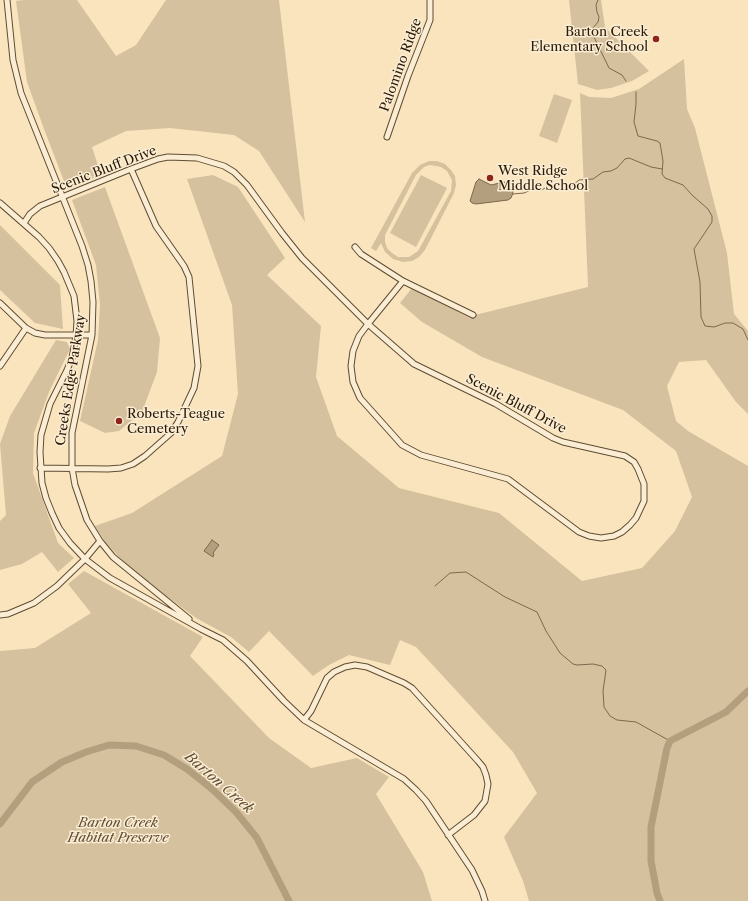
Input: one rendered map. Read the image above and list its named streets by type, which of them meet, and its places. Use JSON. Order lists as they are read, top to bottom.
{
  "streets": {
    "street": ["Palomino Ridge", "Scenic Bluff Drive", "Creeks Edge Parkway"]
  },
  "crossings": [
    ["Scenic Bluff Drive", "Creeks Edge Parkway"]
  ],
  "water": ["Barton Creek"],
  "parks": ["Barton Creek Habitat Preserve"],
  "places": ["Barton Creek Elementary School", "West Ridge Middle School", "Roberts-Teague Cemetery"]
}
